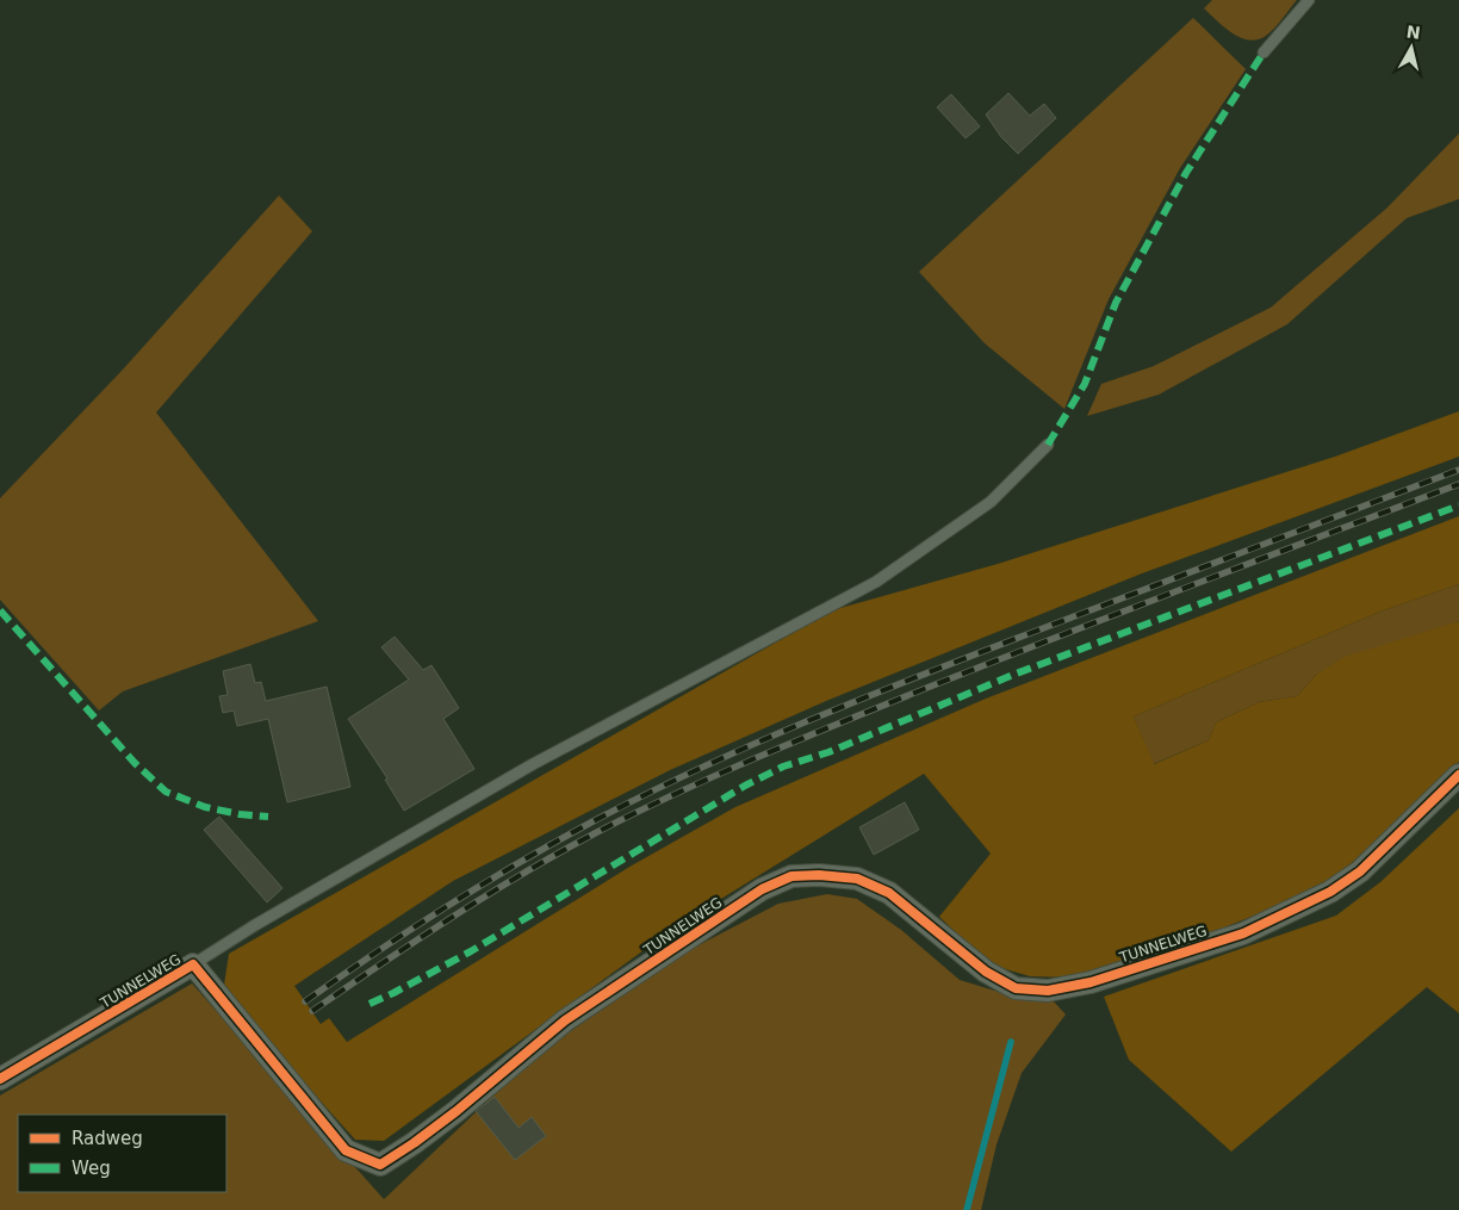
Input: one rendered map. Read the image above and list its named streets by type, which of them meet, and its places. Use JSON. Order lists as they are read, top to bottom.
{
  "streets": {
    "street": ["TUNNELWEG"]
  },
  "legend": ["Radweg", "Weg"],
  "north": "top"
}
